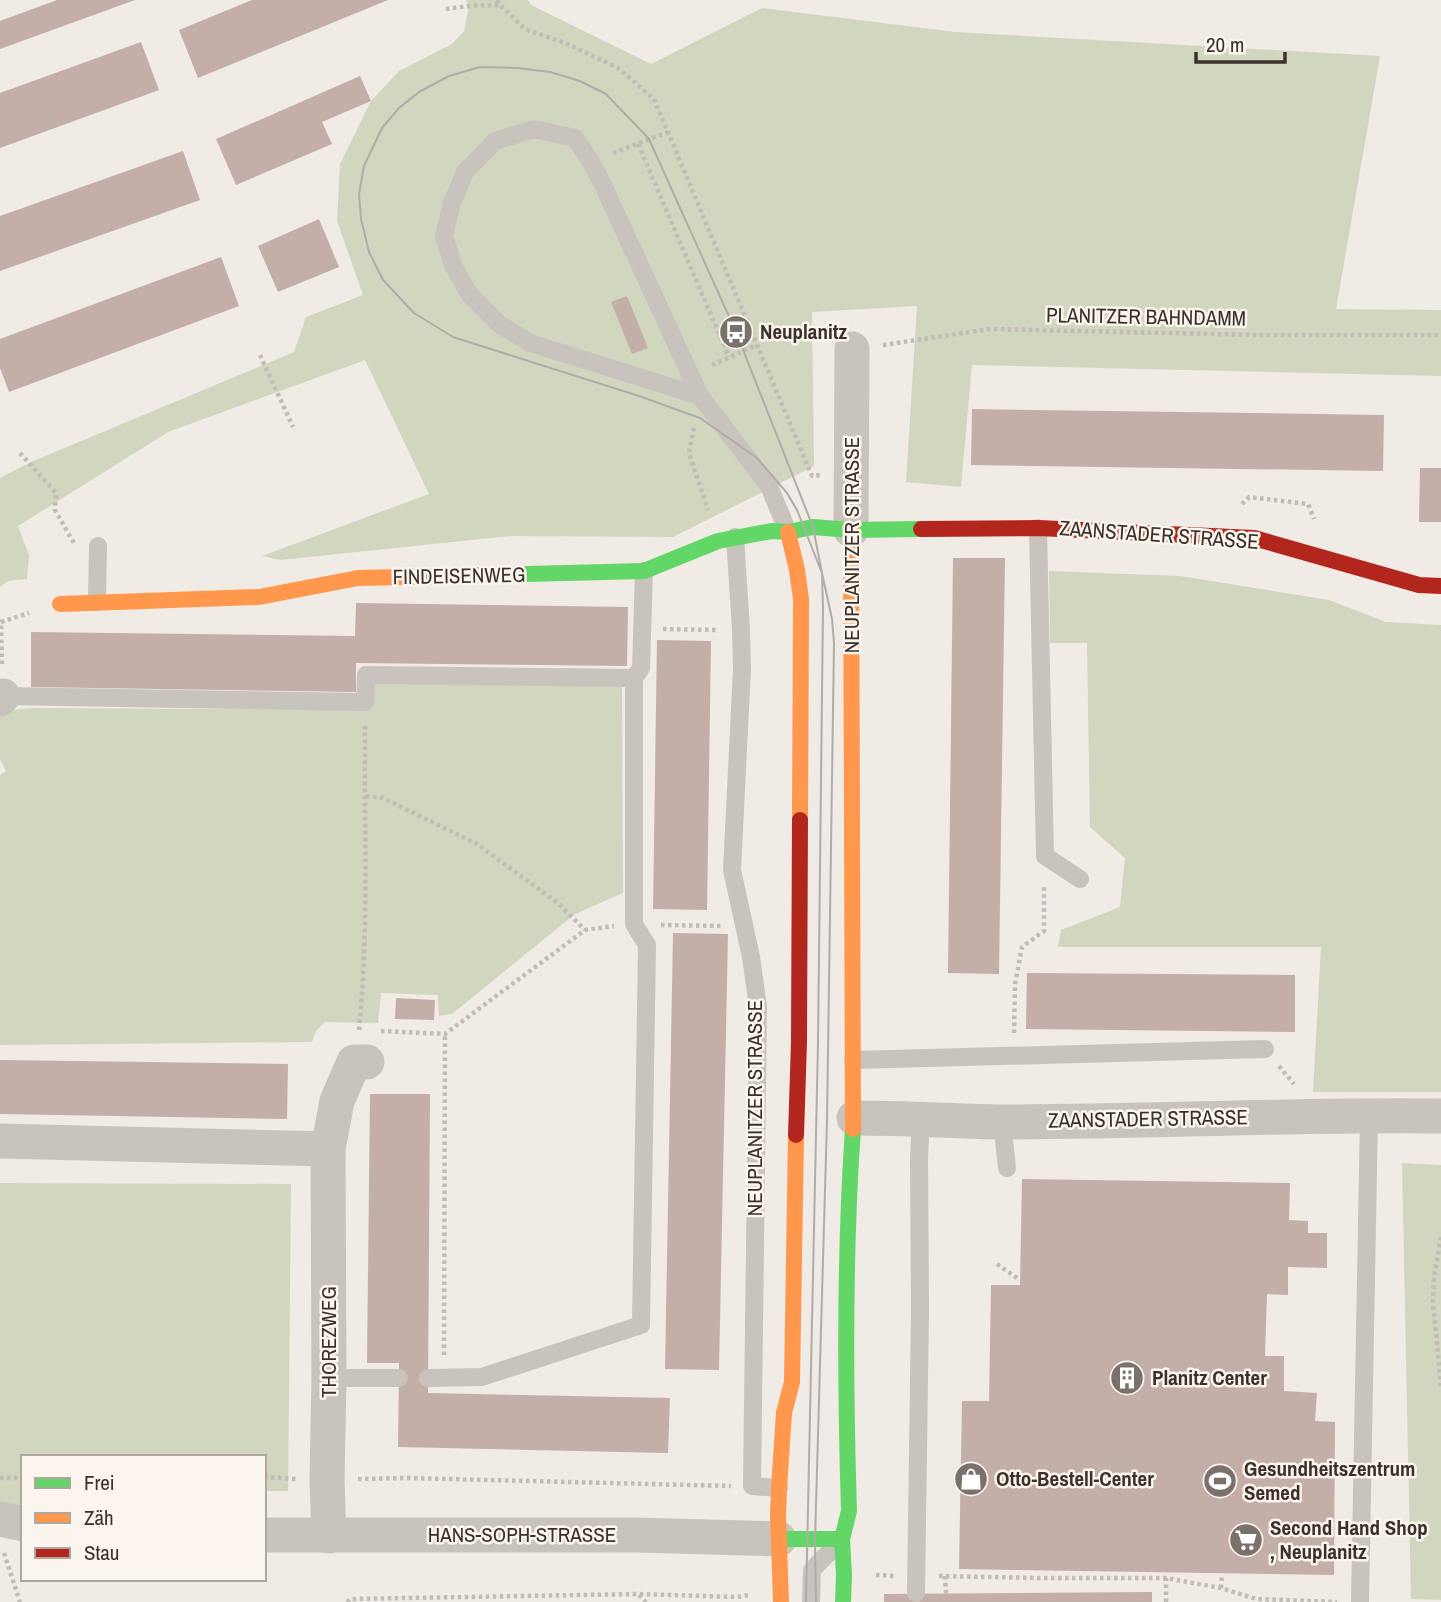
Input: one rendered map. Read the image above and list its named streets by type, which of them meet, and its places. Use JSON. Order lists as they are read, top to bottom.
{
  "streets": {
    "street": [
      "ZAANSTADER STRASSE",
      "NEUPLANITZER STRASSE",
      "FINDEISENWEG",
      "THOREZWEG",
      "HANS-SOPH-STRASSE"
    ],
    "path": ["PLANITZER BAHNDAMM"]
  },
  "crossings": [
    ["PLANITZER BAHNDAMM", "NEUPLANITZER STRASSE"],
    ["ZAANSTADER STRASSE", "NEUPLANITZER STRASSE"],
    ["ZAANSTADER STRASSE", "FINDEISENWEG"],
    ["NEUPLANITZER STRASSE", "FINDEISENWEG"],
    ["NEUPLANITZER STRASSE", "HANS-SOPH-STRASSE"],
    ["THOREZWEG", "HANS-SOPH-STRASSE"]
  ],
  "places": {
    "bus stop": ["Neuplanitz"],
    "building": ["Planitz Center"],
    "shop": ["Otto-Bestell-Center"],
    "sports": ["Gesundheitszentrum Semed"],
    "supermarket": ["Second Hand Shop , Neuplanitz"]
  },
  "legend": ["Frei", "Zäh", "Stau"],
  "scale_bar": "20 m"
}
